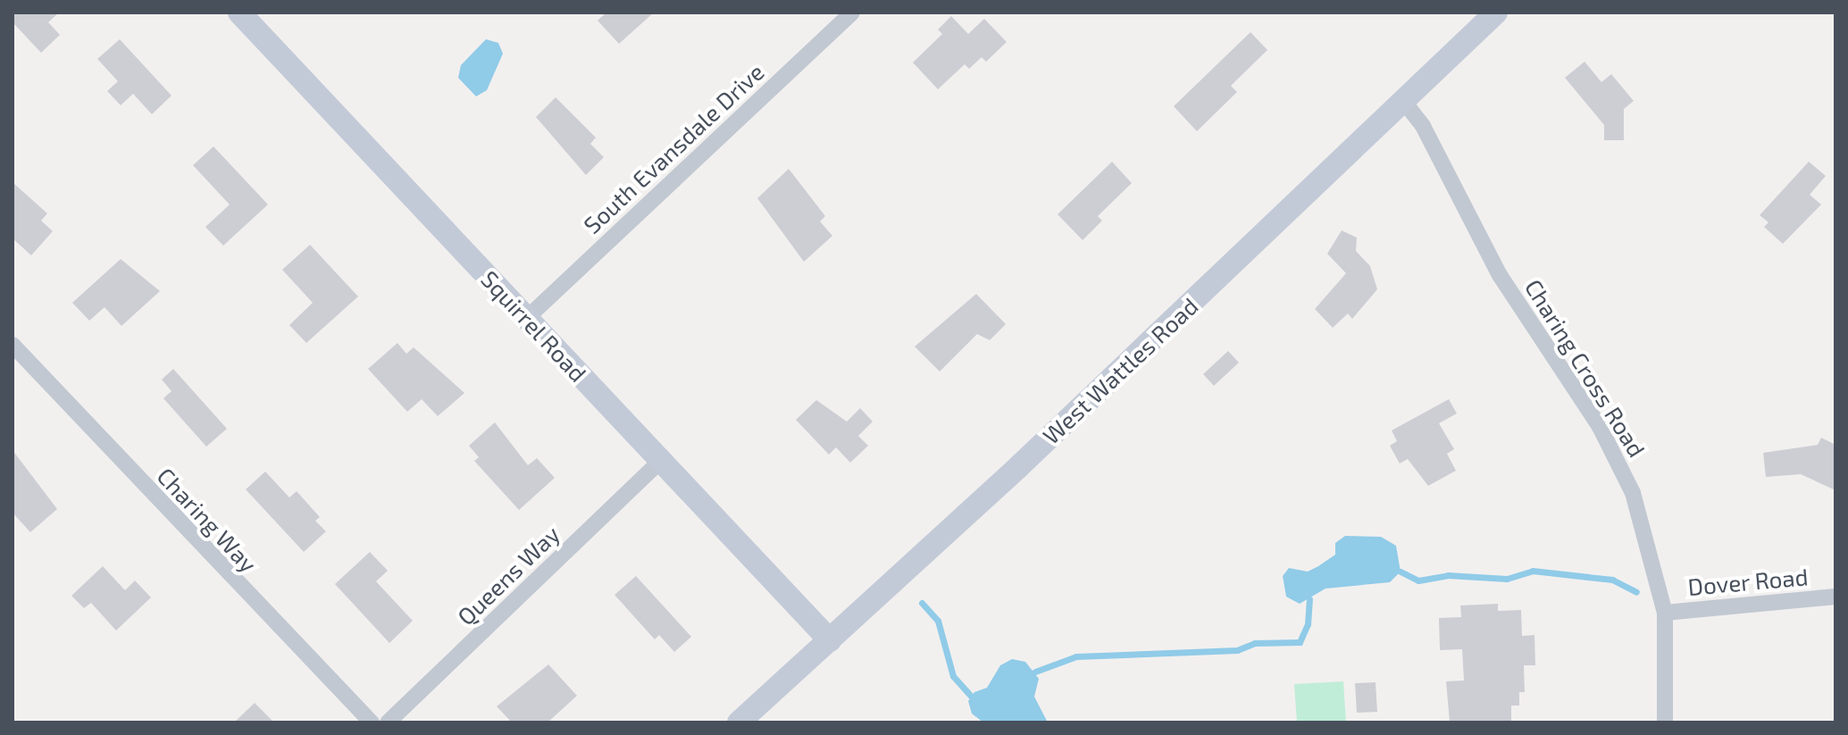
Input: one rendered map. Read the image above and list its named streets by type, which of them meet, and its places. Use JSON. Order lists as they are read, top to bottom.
{
  "streets": {
    "street": [
      "South Evansdale Drive",
      "Squirrel Road",
      "Charing Cross Road",
      "West Wattles Road",
      "Charing Way",
      "Queens Way",
      "Dover Road"
    ]
  },
  "crossings": [
    ["South Evansdale Drive", "Squirrel Road"],
    ["Squirrel Road", "West Wattles Road"],
    ["Squirrel Road", "Queens Way"],
    ["Charing Cross Road", "West Wattles Road"],
    ["Charing Cross Road", "Dover Road"]
  ]
}
